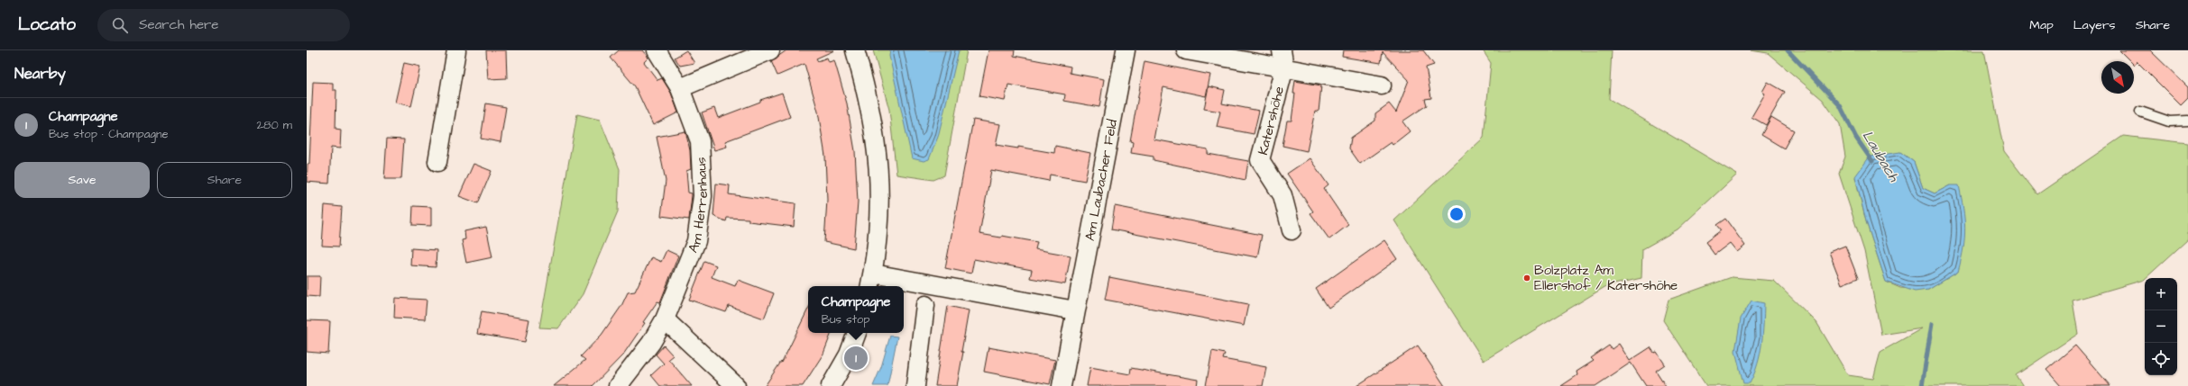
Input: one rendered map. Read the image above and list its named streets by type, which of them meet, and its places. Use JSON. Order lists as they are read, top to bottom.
{
  "streets": {
    "street": ["Katershöhe", "Am Laubacher Feld", "Am Herrenhaus"]
  },
  "water": ["Laubach"],
  "places": ["Bolzplatz Am Ellershof / Katershöhe"],
  "north": "bottom right",
  "page": {
    "header": "Locato",
    "search": "Search here",
    "nav": ["Map", "Layers", "Share"],
    "heading": "Nearby",
    "list": [
      {
        "mark": "1",
        "name": "Champagne",
        "note": "Bus stop · Champagne",
        "value": "280 m"
      }
    ],
    "buttons": ["Save", "Share"],
    "map_buttons": ["+", "−"],
    "popup": ["Champagne", "Bus stop"],
    "pins": "1"
  }
}
